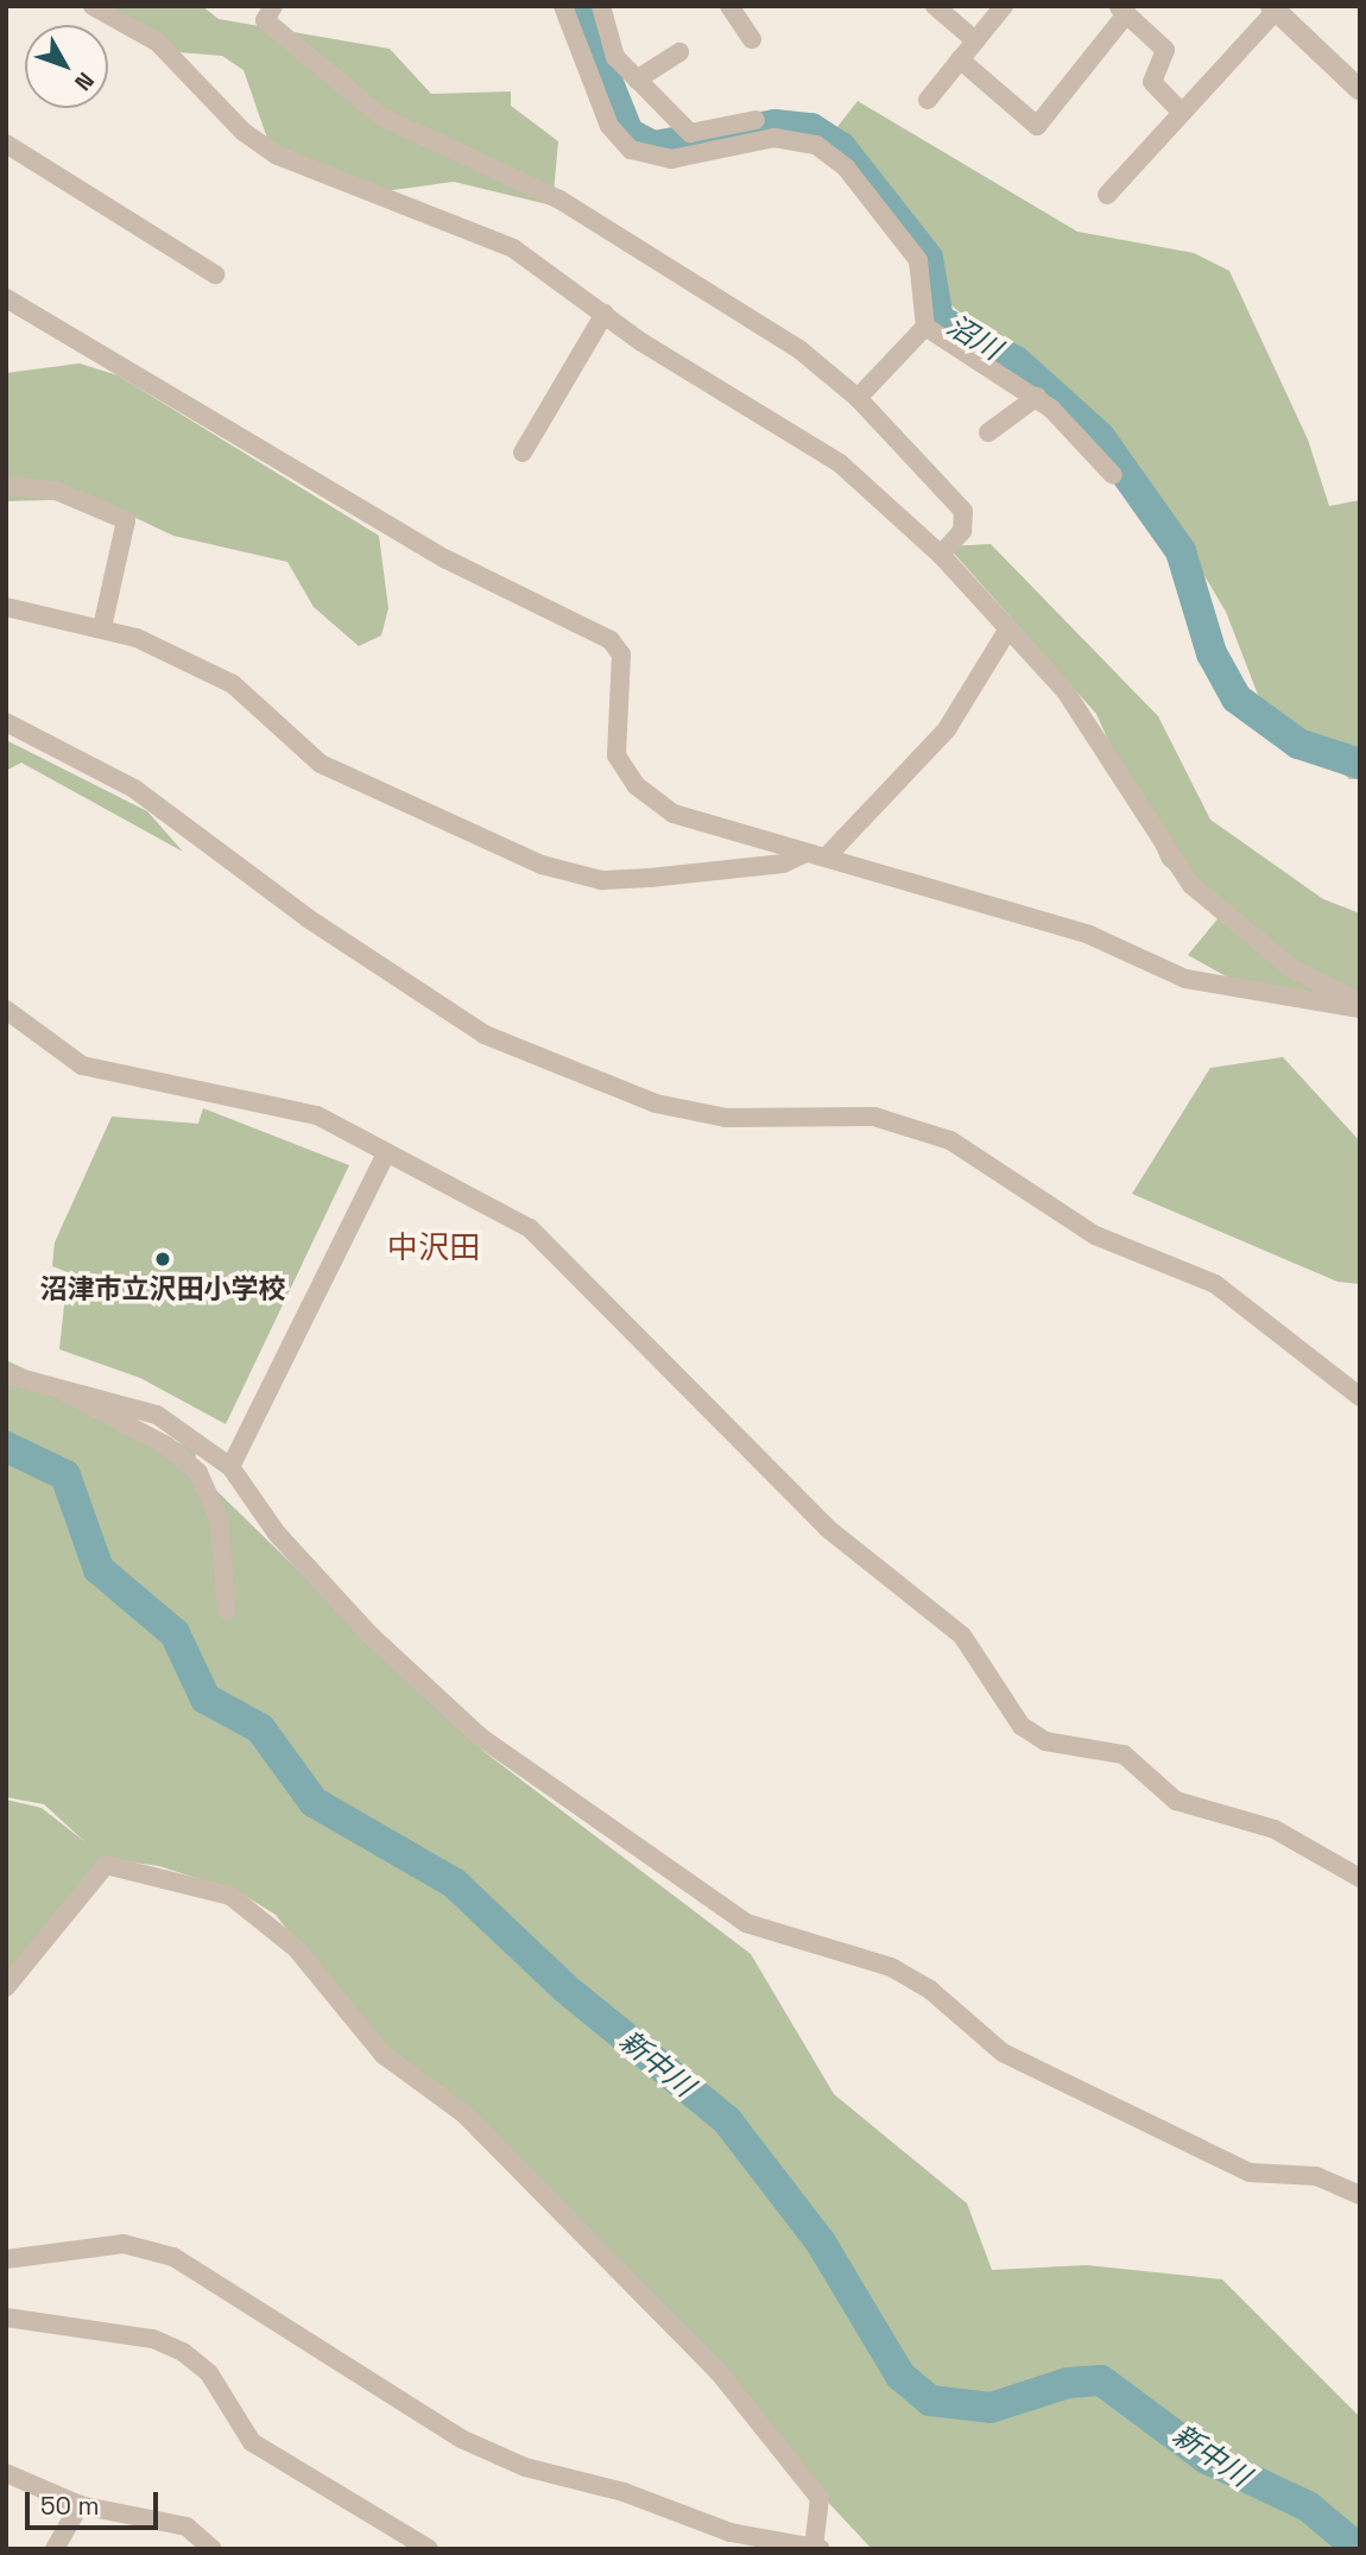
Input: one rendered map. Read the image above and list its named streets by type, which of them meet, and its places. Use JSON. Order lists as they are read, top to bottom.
{
  "districts": ["中沢田"],
  "water": ["沼川", "新中川"],
  "places": ["沼津市立沢田小学校"],
  "scale_bar": "50 m",
  "north": "bottom right"
}
